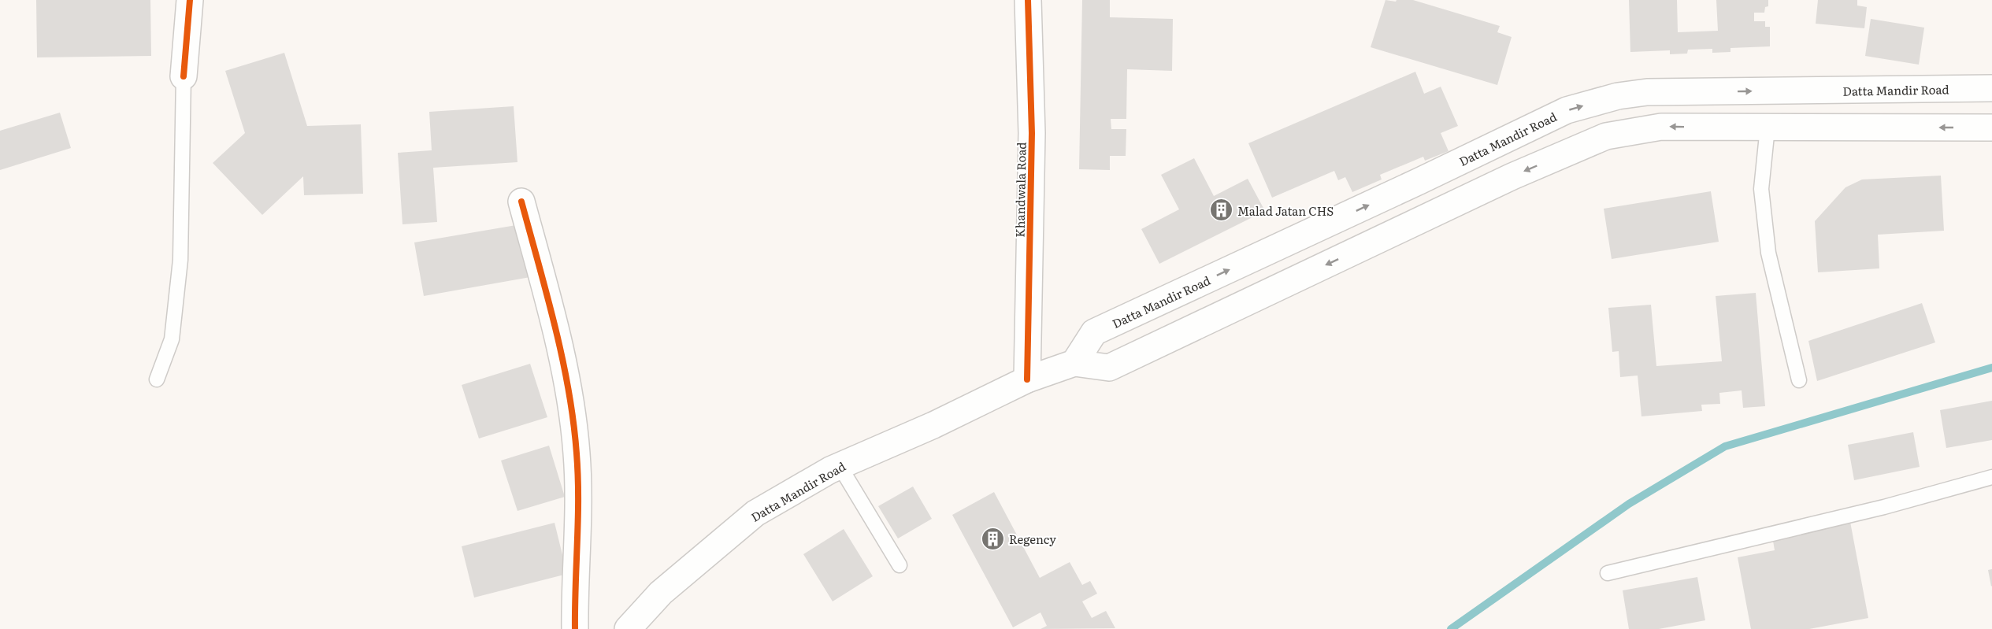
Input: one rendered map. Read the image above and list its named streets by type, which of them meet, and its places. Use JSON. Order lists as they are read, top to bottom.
{
  "streets": {
    "main road": ["Datta Mandir Road", "Khandwala Road"]
  },
  "crossings": [
    ["Datta Mandir Road", "Khandwala Road"]
  ],
  "places": {
    "building": ["Malad Jatan CHS", "Regency"]
  }
}
